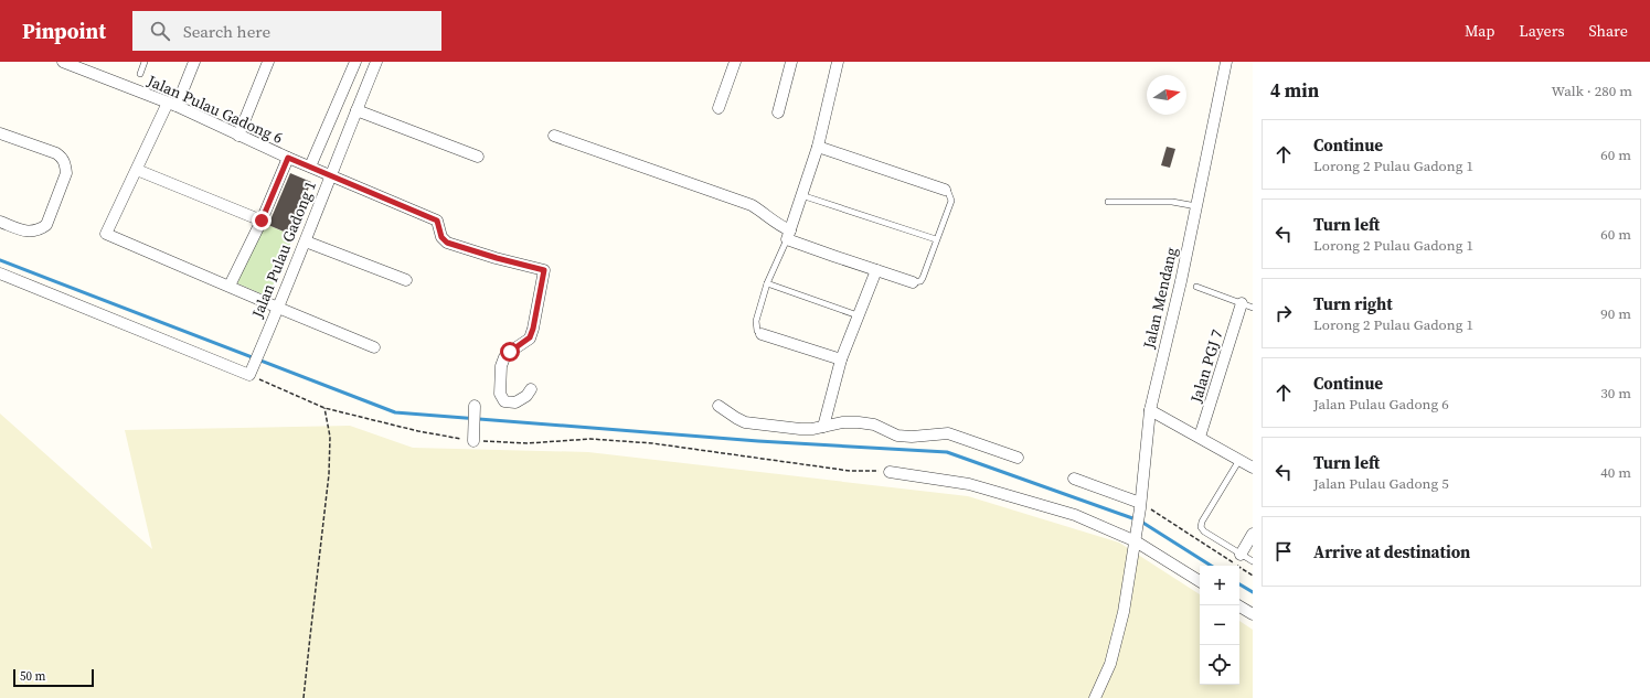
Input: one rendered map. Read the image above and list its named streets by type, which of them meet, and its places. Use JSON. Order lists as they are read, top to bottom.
{
  "streets": {
    "street": [
      "Jalan Pulau Gadong 6",
      "Jalan Pulau Gadong 1",
      "Jalan Mendang",
      "Jalan PGJ 7"
    ]
  },
  "crossings": [
    ["Jalan Pulau Gadong 6", "Jalan Pulau Gadong 1"]
  ],
  "scale_bar": "50 m",
  "north": "right",
  "page": {
    "header": "Pinpoint",
    "search": "Search here",
    "nav": ["Map", "Layers", "Share"],
    "heading": ["4 min", "Walk · 280 m"],
    "list": [
      ["Continue", "Lorong 2 Pulau Gadong 1", "60 m"],
      ["Turn left", "Lorong 2 Pulau Gadong 1", "60 m"],
      ["Turn right", "Lorong 2 Pulau Gadong 1", "90 m"],
      ["Continue", "Jalan Pulau Gadong 6", "30 m"],
      ["Turn left", "Jalan Pulau Gadong 5", "40 m"],
      "Arrive at destination"
    ],
    "map_buttons": ["+", "−"],
    "scale": "50 m"
  }
}
